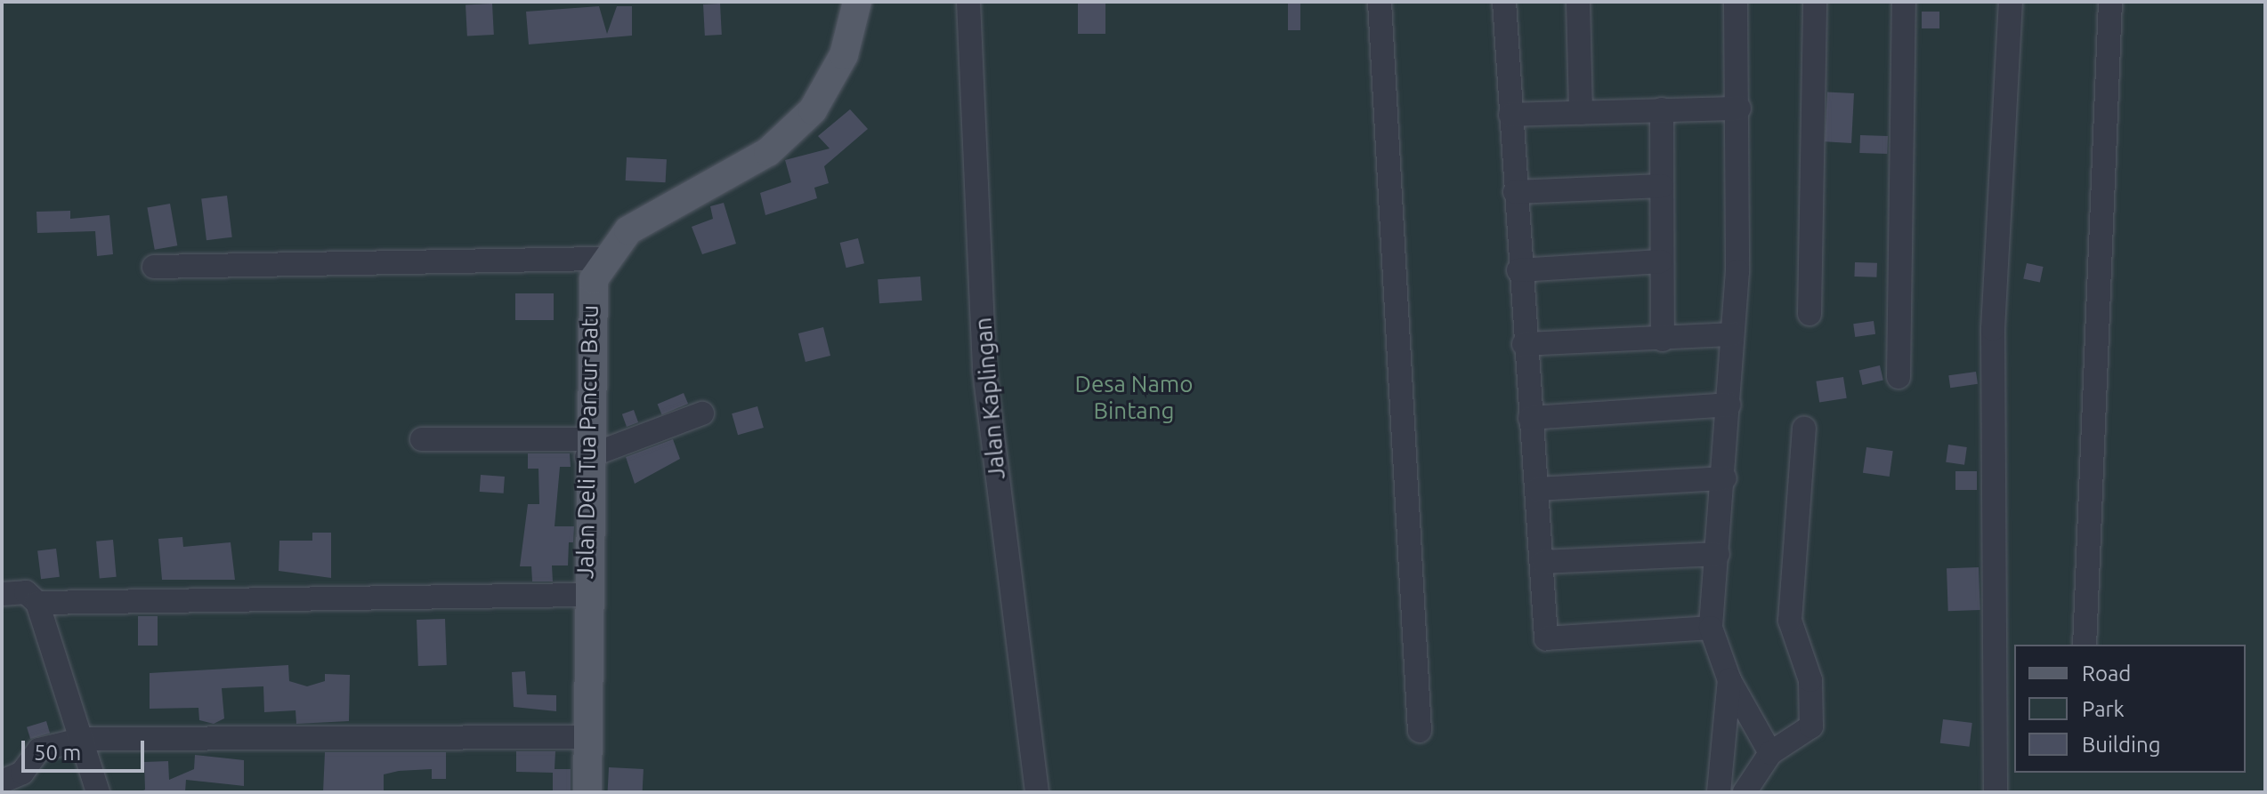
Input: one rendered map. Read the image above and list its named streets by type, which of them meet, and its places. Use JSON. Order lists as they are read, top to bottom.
{
  "streets": {
    "main road": ["Jalan Deli Tua Pancur Batu"],
    "street": ["Jalan Kaplingan"]
  },
  "parks": ["Desa Namo Bintang"],
  "legend": ["Road", "Park", "Building"],
  "scale_bar": "50 m"
}
